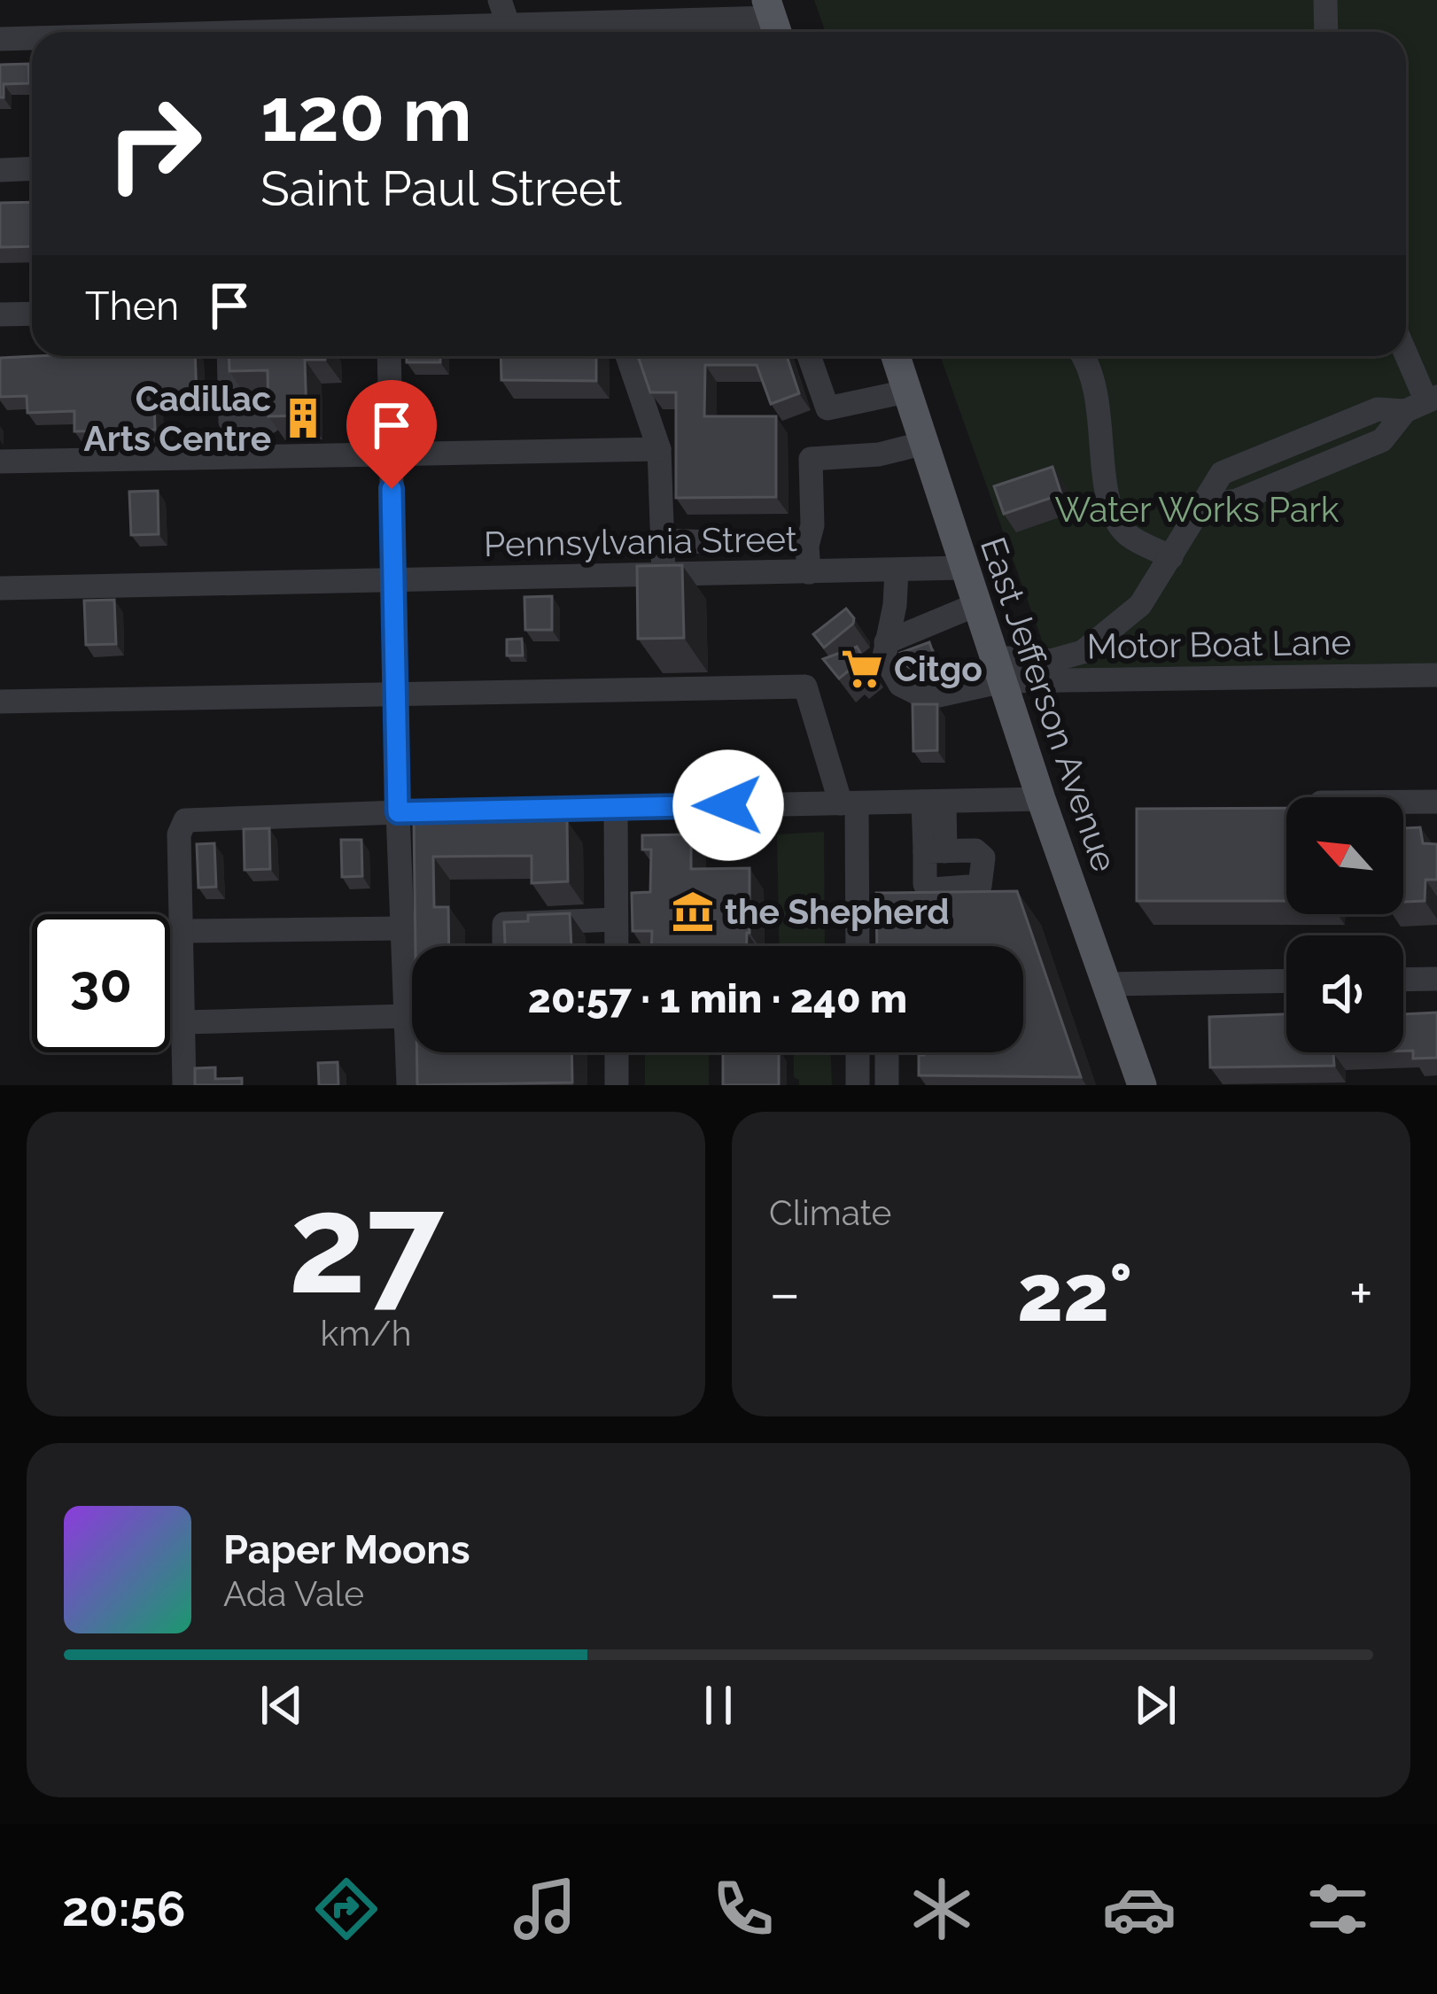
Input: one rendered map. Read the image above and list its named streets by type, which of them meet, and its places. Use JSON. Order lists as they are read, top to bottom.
{
  "streets": {
    "main road": ["East Jefferson Avenue"],
    "street": ["Pennsylvania Street", "Motor Boat Lane"]
  },
  "crossings": [
    ["Pennsylvania Street", "East Jefferson Avenue"],
    ["Motor Boat Lane", "East Jefferson Avenue"]
  ],
  "parks": ["Water Works Park"],
  "places": {
    "building": ["Cadillac Arts Centre"],
    "supermarket": ["Citgo"],
    "museum": ["the Shepherd"]
  },
  "north": "top left",
  "page": {
    "turn": ["120 m", "Saint Paul Street"],
    "then": "Then",
    "limit": "30",
    "trip": "20:57 · 1 min · 240 m",
    "tile": [
      ["27", "km/h"],
      "Climate"
    ],
    "heat": ["−", "22°", "+"],
    "song": ["Paper Moons", "Ada Vale"],
    "tabs": "20:56"
  }
}
